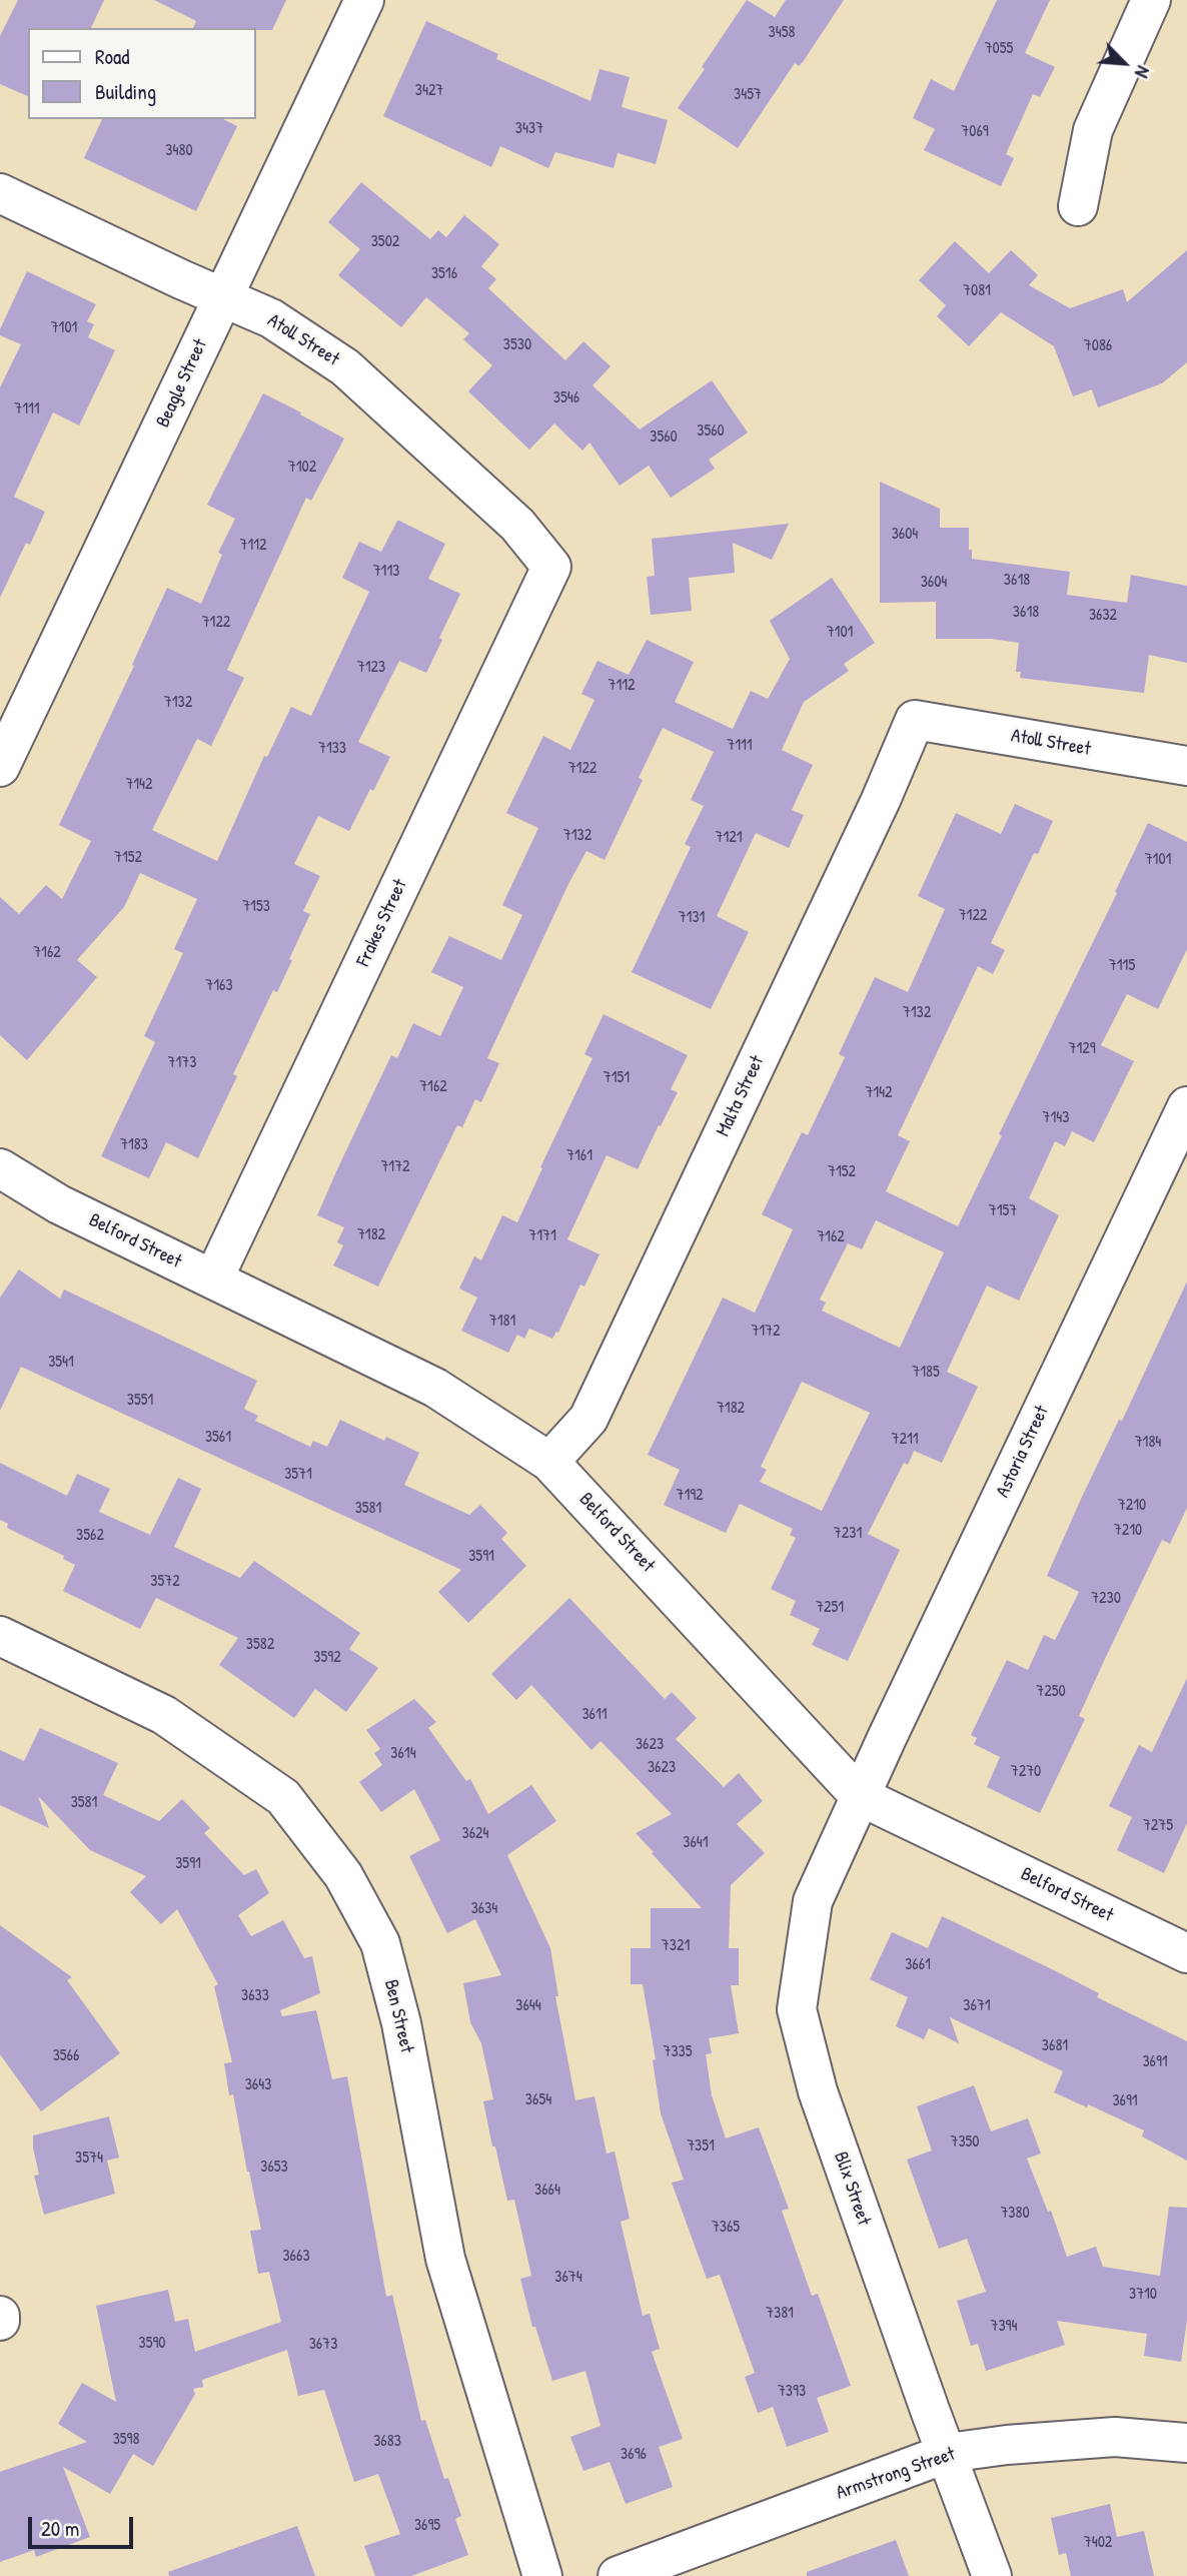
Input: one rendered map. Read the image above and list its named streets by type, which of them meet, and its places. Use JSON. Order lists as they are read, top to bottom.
{
  "streets": {
    "street": [
      "Atoll Street",
      "Beagle Street",
      "Frakes Street",
      "Malta Street",
      "Belford Street",
      "Astoria Street",
      "Ben Street",
      "Blix Street",
      "Armstrong Street"
    ]
  },
  "crossings": [
    ["Atoll Street", "Beagle Street"],
    ["Atoll Street", "Frakes Street"],
    ["Atoll Street", "Malta Street"],
    ["Frakes Street", "Belford Street"],
    ["Malta Street", "Belford Street"],
    ["Belford Street", "Astoria Street"],
    ["Belford Street", "Blix Street"],
    ["Astoria Street", "Blix Street"],
    ["Blix Street", "Armstrong Street"]
  ],
  "house_numbers": [
    "3458",
    "7055",
    "3427",
    "3457",
    "3437",
    "7069",
    "3480",
    "3502",
    "3516",
    "7081",
    "7101",
    "3530",
    "7086",
    "3546",
    "7111",
    "3560",
    "3560",
    "7102",
    "3604",
    "7112",
    "7113",
    "3618",
    "3604",
    "3618",
    "3632",
    "7122",
    "7101",
    "7123",
    "7112",
    "7132",
    "7111",
    "7133",
    "7122",
    "7142",
    "7132",
    "7121",
    "7152",
    "7101",
    "7153",
    "7122",
    "7131",
    "7162",
    "7115",
    "7163",
    "7132",
    "7129",
    "7173",
    "7151",
    "7162",
    "7142",
    "7143",
    "7183",
    "7161",
    "7172",
    "7152",
    "7157",
    "7182",
    "7171",
    "7162",
    "7181",
    "7172",
    "3541",
    "7185",
    "3551",
    "7182",
    "3561",
    "7211",
    "7184",
    "3571",
    "7192",
    "7210",
    "3581",
    "7210",
    "7231",
    "3562",
    "3591",
    "3572",
    "7230",
    "7251",
    "3582",
    "3592",
    "7250",
    "3611",
    "3623",
    "3614",
    "3623",
    "7270",
    "3581",
    "7275",
    "3624",
    "3641",
    "3591",
    "3634",
    "7321",
    "3661",
    "3633",
    "3644",
    "3671",
    "3681",
    "7335",
    "3566",
    "3691",
    "3643",
    "3654",
    "3691",
    "7350",
    "7351",
    "3574",
    "3653",
    "3664",
    "7380",
    "7365",
    "3663",
    "3674",
    "3710",
    "7381",
    "7394",
    "3590",
    "3673",
    "7393",
    "3598",
    "3683",
    "3696",
    "3695",
    "7402"
  ],
  "legend": ["Road", "Building"],
  "scale_bar": "20 m",
  "north": "bottom right"
}
